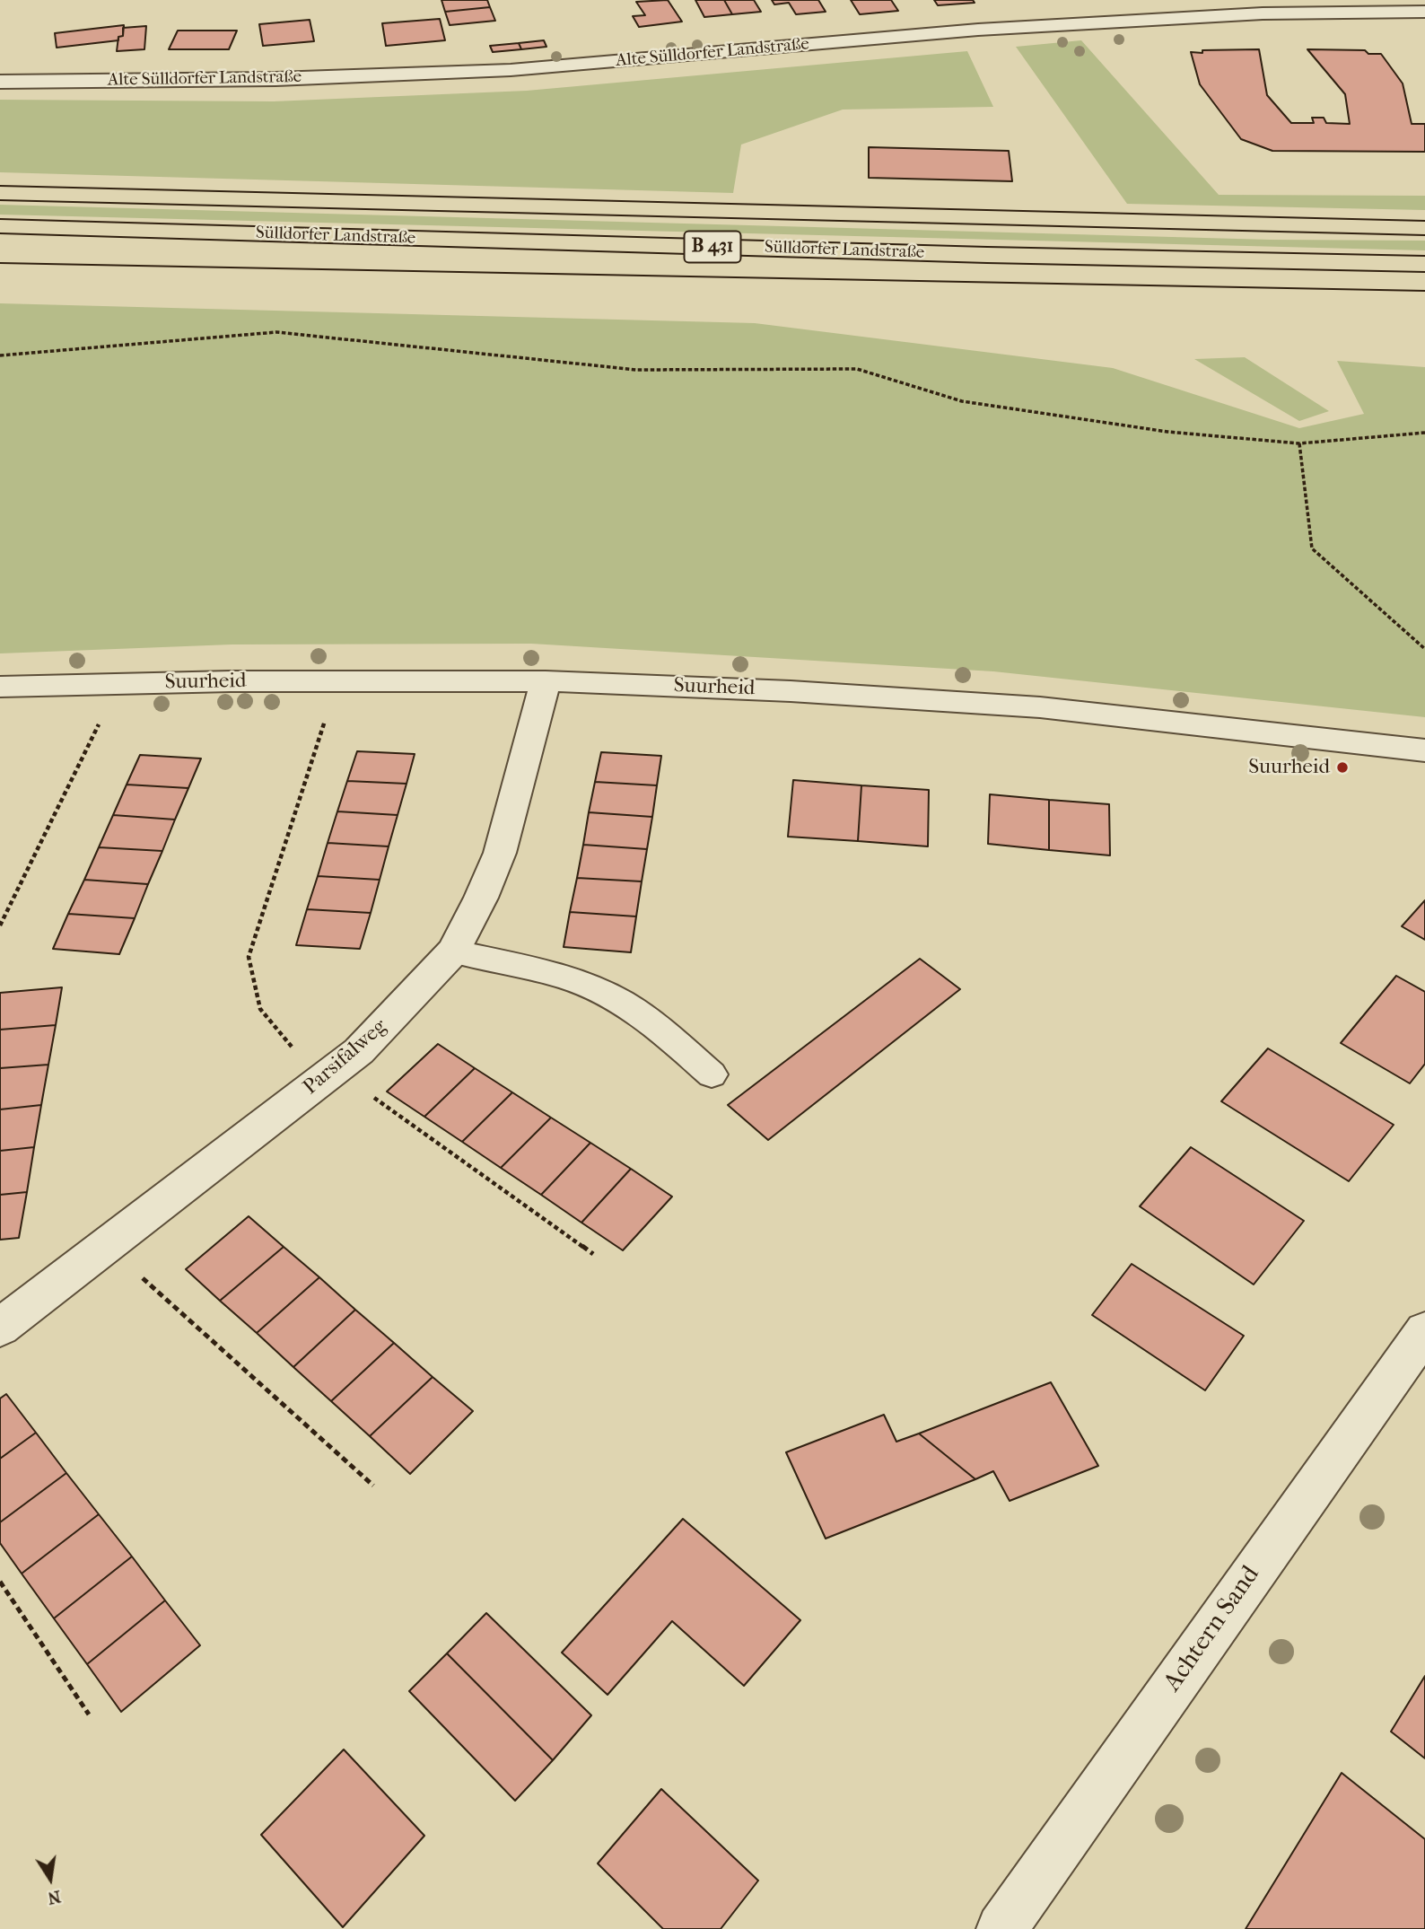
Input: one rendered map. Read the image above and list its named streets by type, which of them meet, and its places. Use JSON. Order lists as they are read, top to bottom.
{
  "streets": {
    "highway": ["Sülldorfer Landstraße", "B 431"],
    "street": [
      "Alte Sülldorfer Landstraße",
      "Suurheid",
      "Parsifalweg",
      "Achtern Sand"
    ]
  },
  "crossings": [
    ["Suurheid", "Parsifalweg"]
  ],
  "places": ["Suurheid"],
  "north": "bottom"
}
